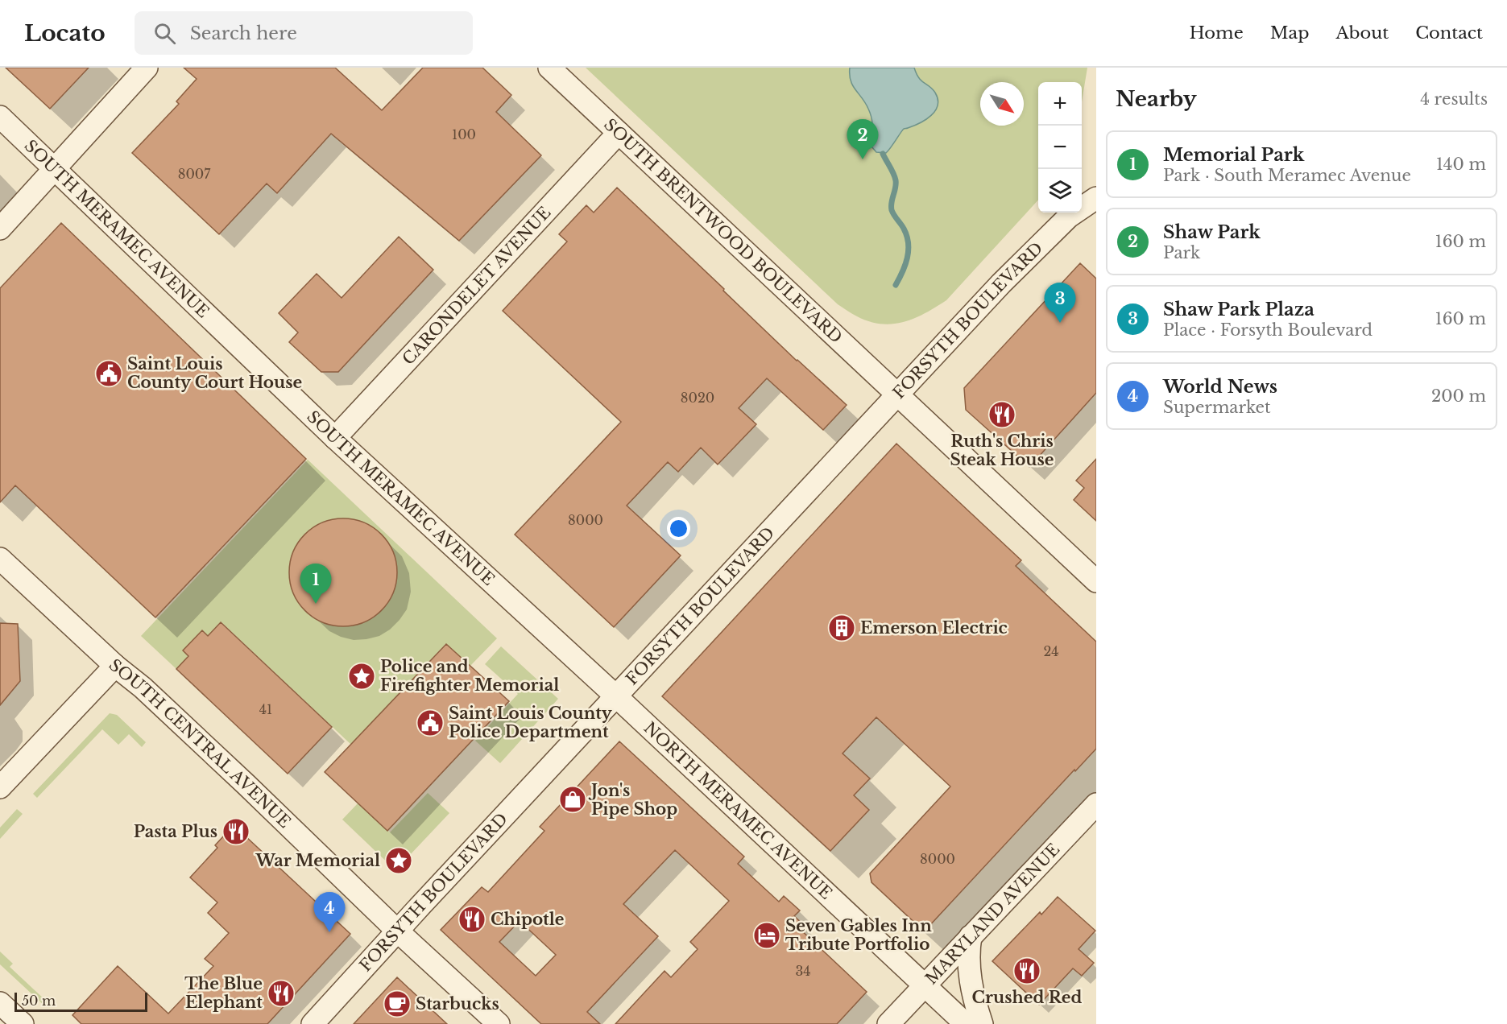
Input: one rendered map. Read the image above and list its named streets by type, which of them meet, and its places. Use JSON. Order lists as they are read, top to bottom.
{
  "streets": {
    "street": [
      "SOUTH MERAMEC AVENUE",
      "SOUTH BRENTWOOD BOULEVARD",
      "CARONDELET AVENUE",
      "FORSYTH BOULEVARD",
      "SOUTH CENTRAL AVENUE",
      "NORTH MERAMEC AVENUE",
      "MARYLAND AVENUE"
    ]
  },
  "crossings": [
    ["SOUTH MERAMEC AVENUE", "CARONDELET AVENUE"],
    ["SOUTH MERAMEC AVENUE", "FORSYTH BOULEVARD"],
    ["SOUTH MERAMEC AVENUE", "NORTH MERAMEC AVENUE"],
    ["SOUTH BRENTWOOD BOULEVARD", "CARONDELET AVENUE"],
    ["SOUTH BRENTWOOD BOULEVARD", "FORSYTH BOULEVARD"],
    ["FORSYTH BOULEVARD", "SOUTH CENTRAL AVENUE"],
    ["FORSYTH BOULEVARD", "NORTH MERAMEC AVENUE"],
    ["NORTH MERAMEC AVENUE", "MARYLAND AVENUE"]
  ],
  "places": {
    "public building": ["Saint Louis County Court House", "Saint Louis County Police Department"],
    "restaurant": [
      "Ruth's Chris Steak House",
      "Pasta Plus",
      "Chipotle",
      "Crushed Red",
      "The Blue Elephant"
    ],
    "building": ["Emerson Electric"],
    "place": ["Police and Firefighter Memorial", "War Memorial"],
    "shop": ["Jon's Pipe Shop"],
    "hotel": ["Seven Gables Inn Tribute Portfolio"],
    "cafe": ["Starbucks"]
  },
  "house_numbers": [
    "100",
    "8007",
    "8020",
    "8000",
    "24",
    "41",
    "8000",
    "34"
  ],
  "scale_bar": "50 m",
  "north": "bottom right",
  "page": {
    "header": "Locato",
    "search": "Search here",
    "nav": [
      "Home",
      "Map",
      "About",
      "Contact"
    ],
    "heading": ["Nearby", "4 results"],
    "map_buttons": ["+", "−"],
    "pins": [
      "2",
      "3",
      "1",
      "4"
    ],
    "list": [
      {
        "mark": "1",
        "name": "Memorial Park",
        "note": "Park · South Meramec Avenue",
        "value": "140 m"
      },
      {
        "mark": "2",
        "name": "Shaw Park",
        "note": "Park",
        "value": "160 m"
      },
      {
        "mark": "3",
        "name": "Shaw Park Plaza",
        "note": "Place · Forsyth Boulevard",
        "value": "160 m"
      },
      {
        "mark": "4",
        "name": "World News",
        "note": "Supermarket",
        "value": "200 m"
      }
    ],
    "scale": "50 m"
  }
}
